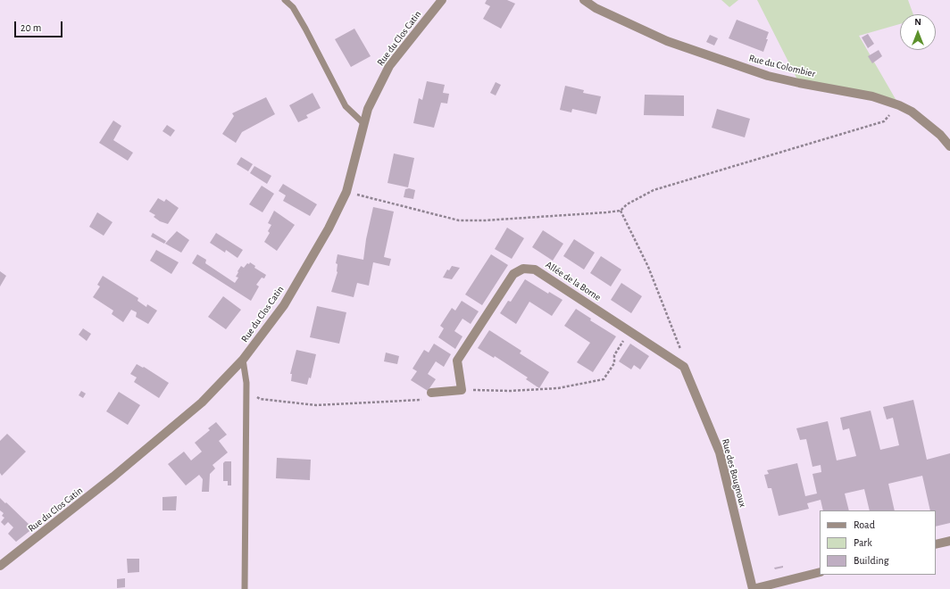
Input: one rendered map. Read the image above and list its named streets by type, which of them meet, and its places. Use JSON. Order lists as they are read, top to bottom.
{
  "streets": {
    "street": [
      "Rue du Clos Catin",
      "Rue du Colombier",
      "Allée de la Borne",
      "Rue des Bougnoux"
    ]
  },
  "crossings": [
    ["Allée de la Borne", "Rue des Bougnoux"]
  ],
  "legend": ["Road", "Park", "Building"],
  "scale_bar": "20 m",
  "north": "top"
}
